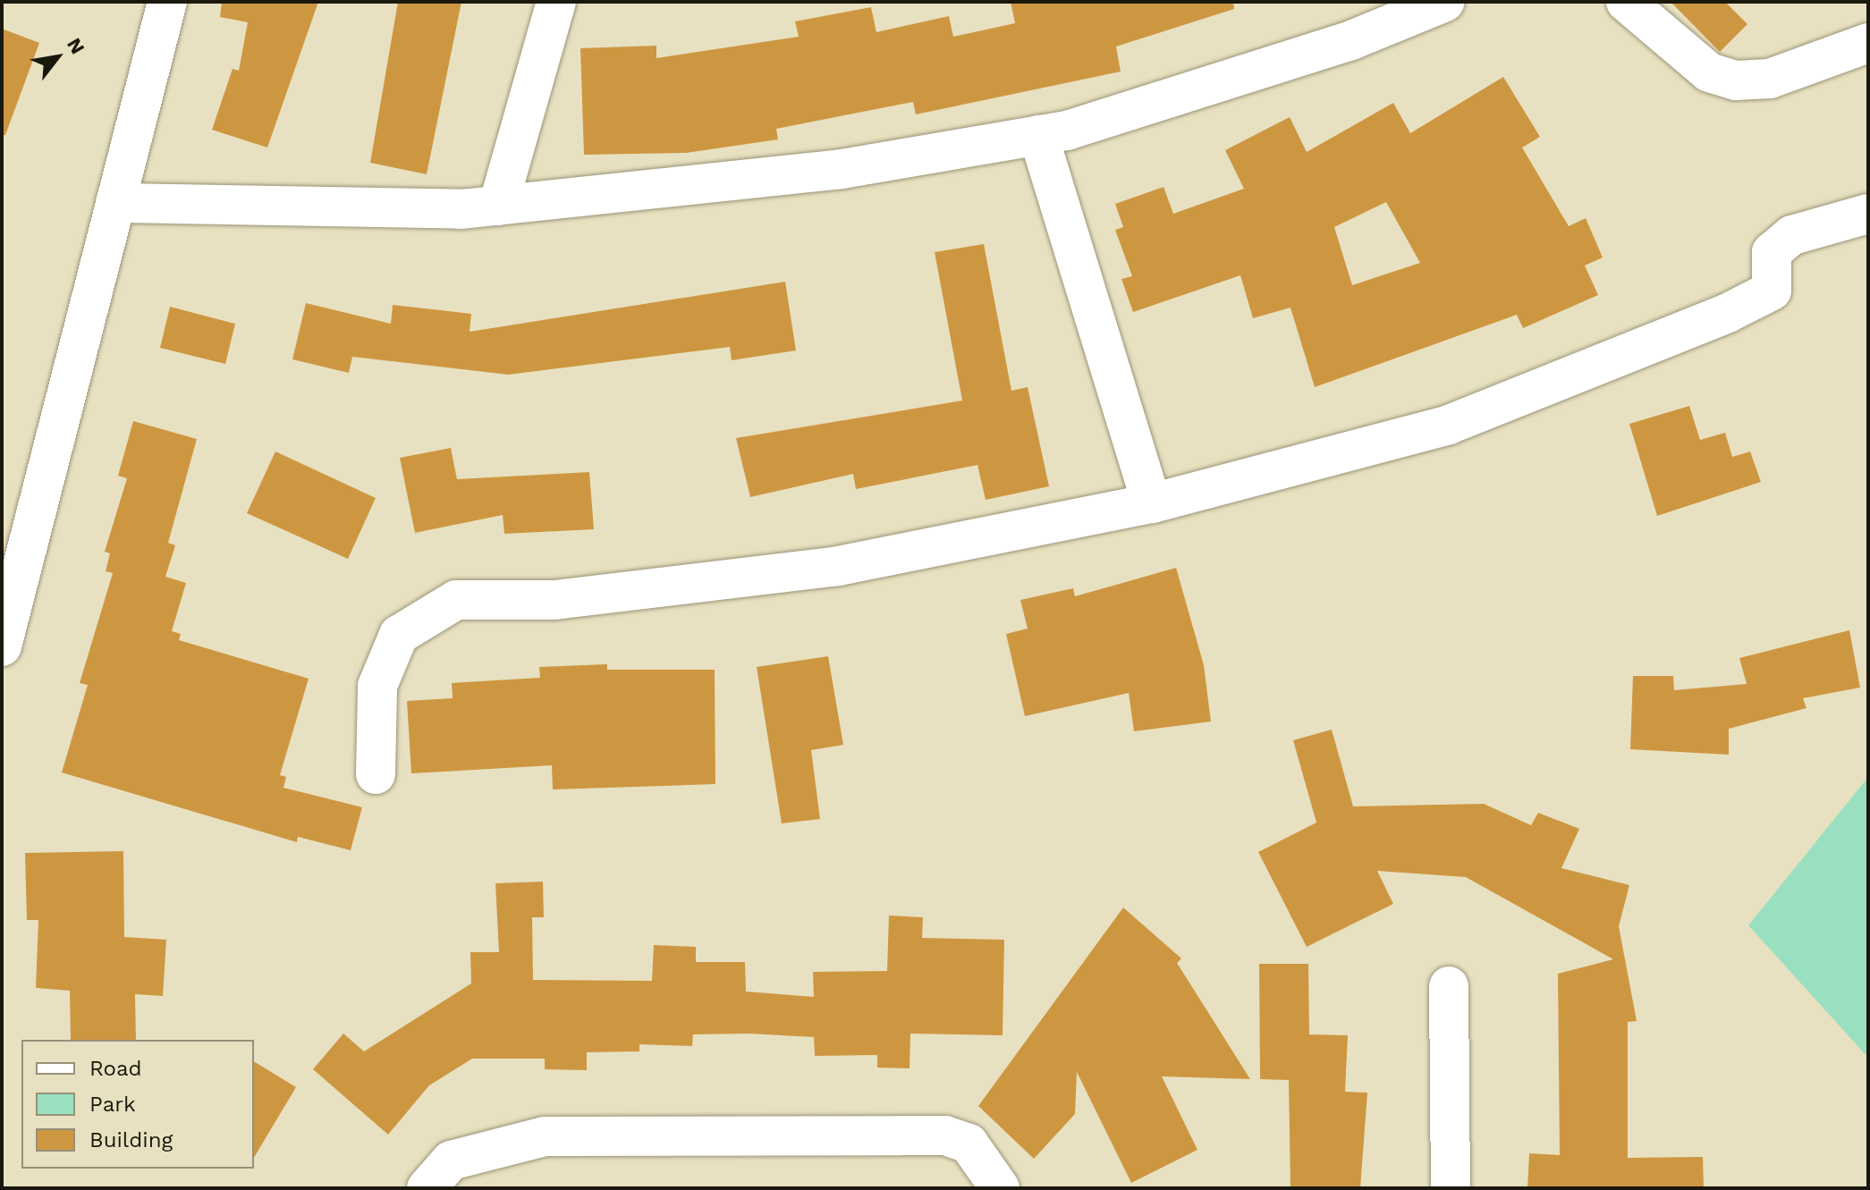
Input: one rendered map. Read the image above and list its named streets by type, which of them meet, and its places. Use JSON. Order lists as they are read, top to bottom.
{
  "legend": ["Road", "Park", "Building"],
  "north": "top right"
}
